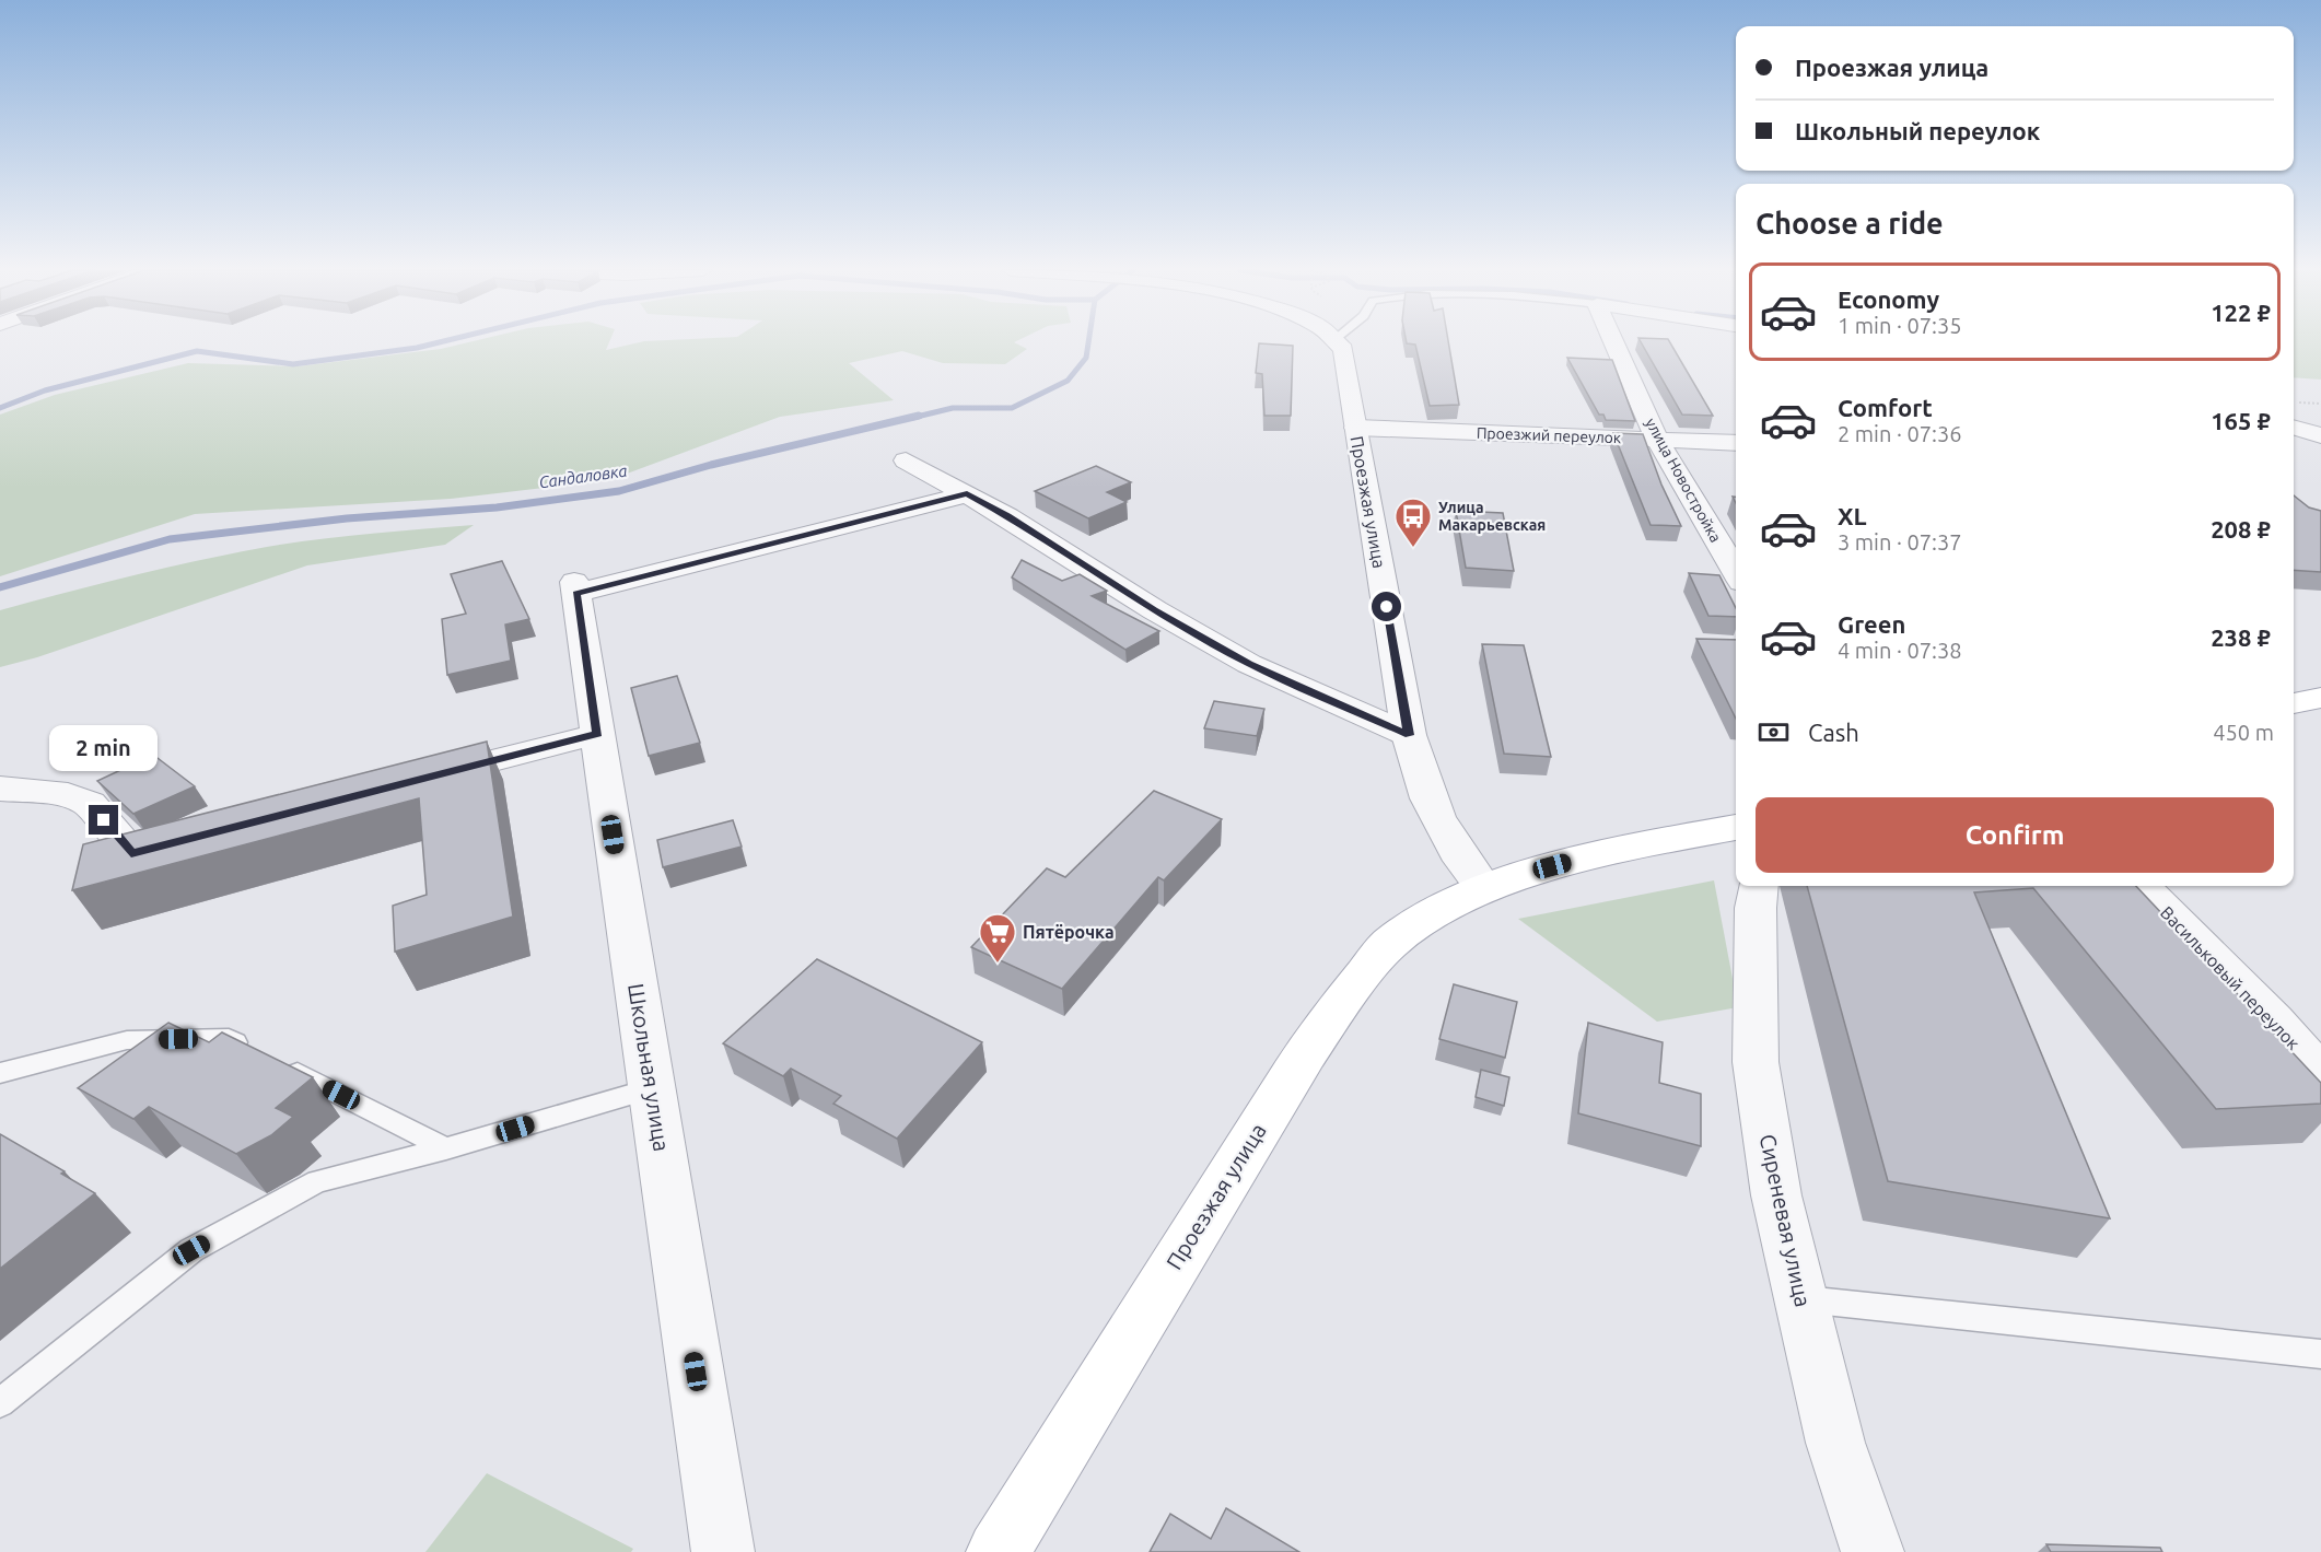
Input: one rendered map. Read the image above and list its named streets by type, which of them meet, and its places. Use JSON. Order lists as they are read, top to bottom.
{
  "streets": {
    "main road": ["Проезжая улица"],
    "street": [
      "Проезжий переулок",
      "улица Новостройка",
      "Васильковый переулок",
      "Школьная улица",
      "Сиреневая улица"
    ]
  },
  "crossings": [
    ["Проезжий переулок", "улица Новостройка"],
    ["Проезжий переулок", "Проезжая улица"]
  ],
  "water": ["Сандаловка"],
  "places": {
    "bus stop": ["Улица Макарьевская"],
    "supermarket": ["Пятёрочка"]
  },
  "page": {
    "banner": ["Проезжая улица", "Школьный переулок"],
    "heading": "Choose a ride",
    "list": [
      {
        "name": "Economy",
        "note": "1 min · 07:35",
        "value": "122 ₽"
      },
      {
        "name": "Comfort",
        "note": "2 min · 07:36",
        "value": "165 ₽"
      },
      {
        "name": "XL",
        "note": "3 min · 07:37",
        "value": "208 ₽"
      },
      {
        "name": "Green",
        "note": "4 min · 07:38",
        "value": "238 ₽"
      }
    ],
    "pay": ["Cash", "450 m"],
    "bubble": "2 min",
    "buttons": "Confirm"
  }
}
